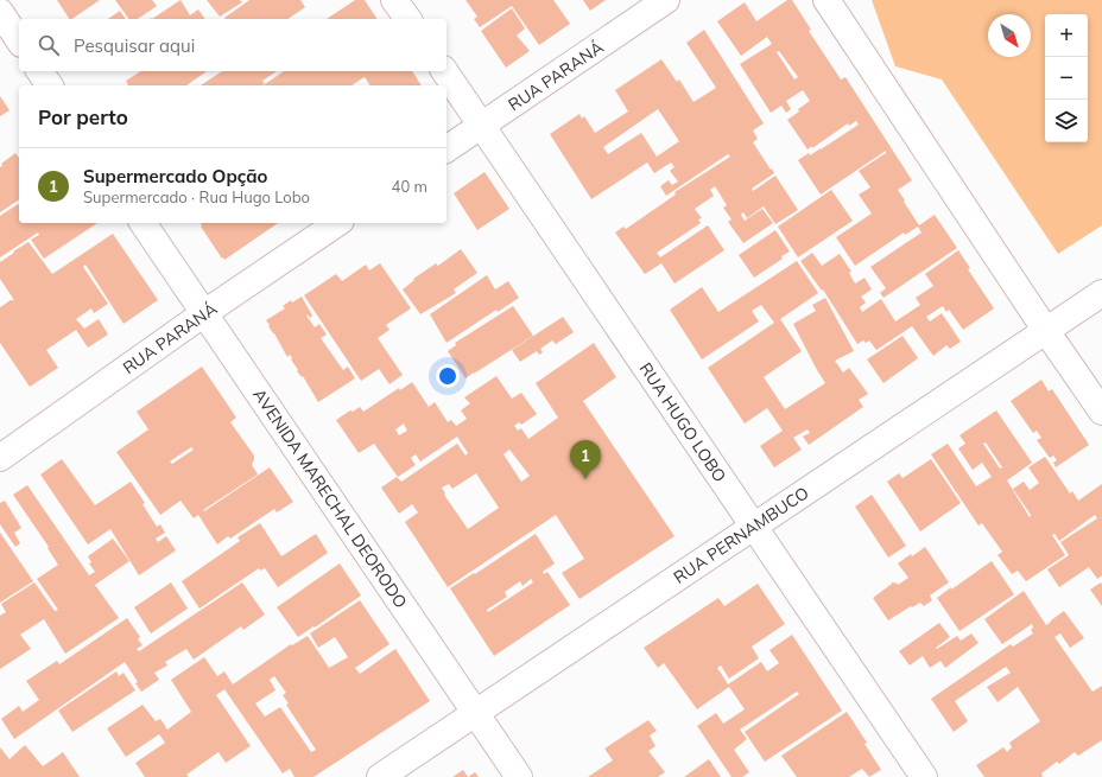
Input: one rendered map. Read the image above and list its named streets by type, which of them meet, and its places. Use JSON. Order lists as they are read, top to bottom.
{
  "streets": {
    "street": [
      "RUA PARANÁ",
      "RUA HUGO LOBO",
      "AVENIDA MARECHAL DEORODO",
      "RUA PERNAMBUCO"
    ]
  },
  "crossings": [
    ["RUA PARANÁ", "RUA HUGO LOBO"],
    ["RUA PARANÁ", "AVENIDA MARECHAL DEORODO"],
    ["RUA HUGO LOBO", "RUA PERNAMBUCO"],
    ["AVENIDA MARECHAL DEORODO", "RUA PERNAMBUCO"]
  ],
  "north": "bottom right",
  "page": {
    "map_buttons": ["+", "−"],
    "search": "Pesquisar aqui",
    "heading": "Por perto",
    "list": [
      {
        "mark": "1",
        "name": "Supermercado Opção",
        "note": "Supermercado · Rua Hugo Lobo",
        "value": "40 m"
      }
    ],
    "pins": "1"
  }
}
